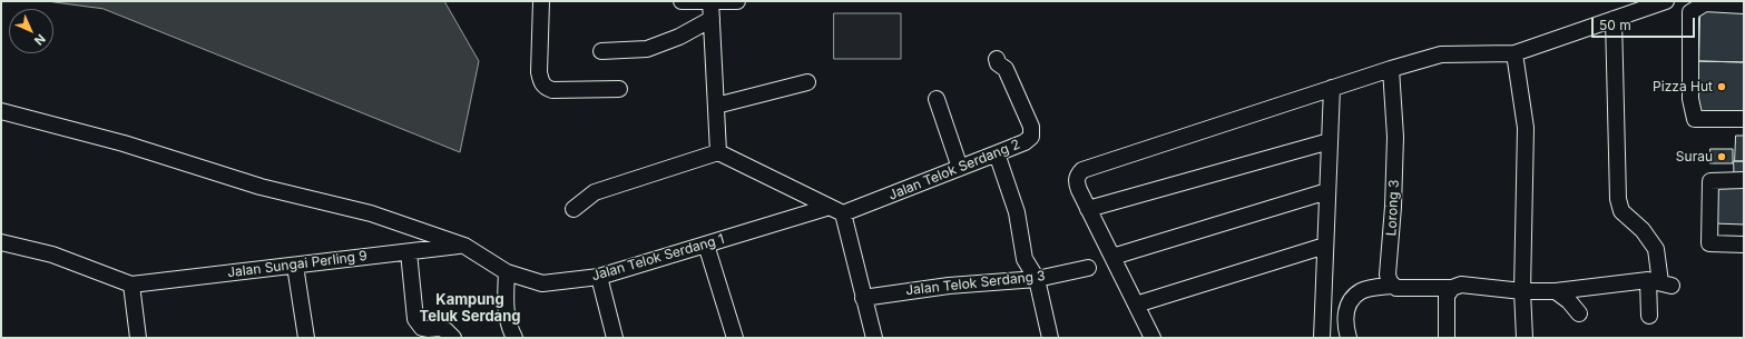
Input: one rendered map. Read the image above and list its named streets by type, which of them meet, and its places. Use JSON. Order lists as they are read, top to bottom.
{
  "streets": {
    "street": [
      "Jalan Telok Serdang 2",
      "Lorong 3",
      "Jalan Telok Serdang 1",
      "Jalan Sungai Perling 9",
      "Jalan Telok Serdang 3"
    ]
  },
  "crossings": [
    ["Jalan Telok Serdang 2", "Jalan Telok Serdang 1"],
    ["Jalan Telok Serdang 1", "Jalan Sungai Perling 9"]
  ],
  "districts": ["Kampung Teluk Serdang"],
  "places": ["Pizza Hut", "Surau"],
  "scale_bar": "50 m",
  "north": "bottom right"
}
